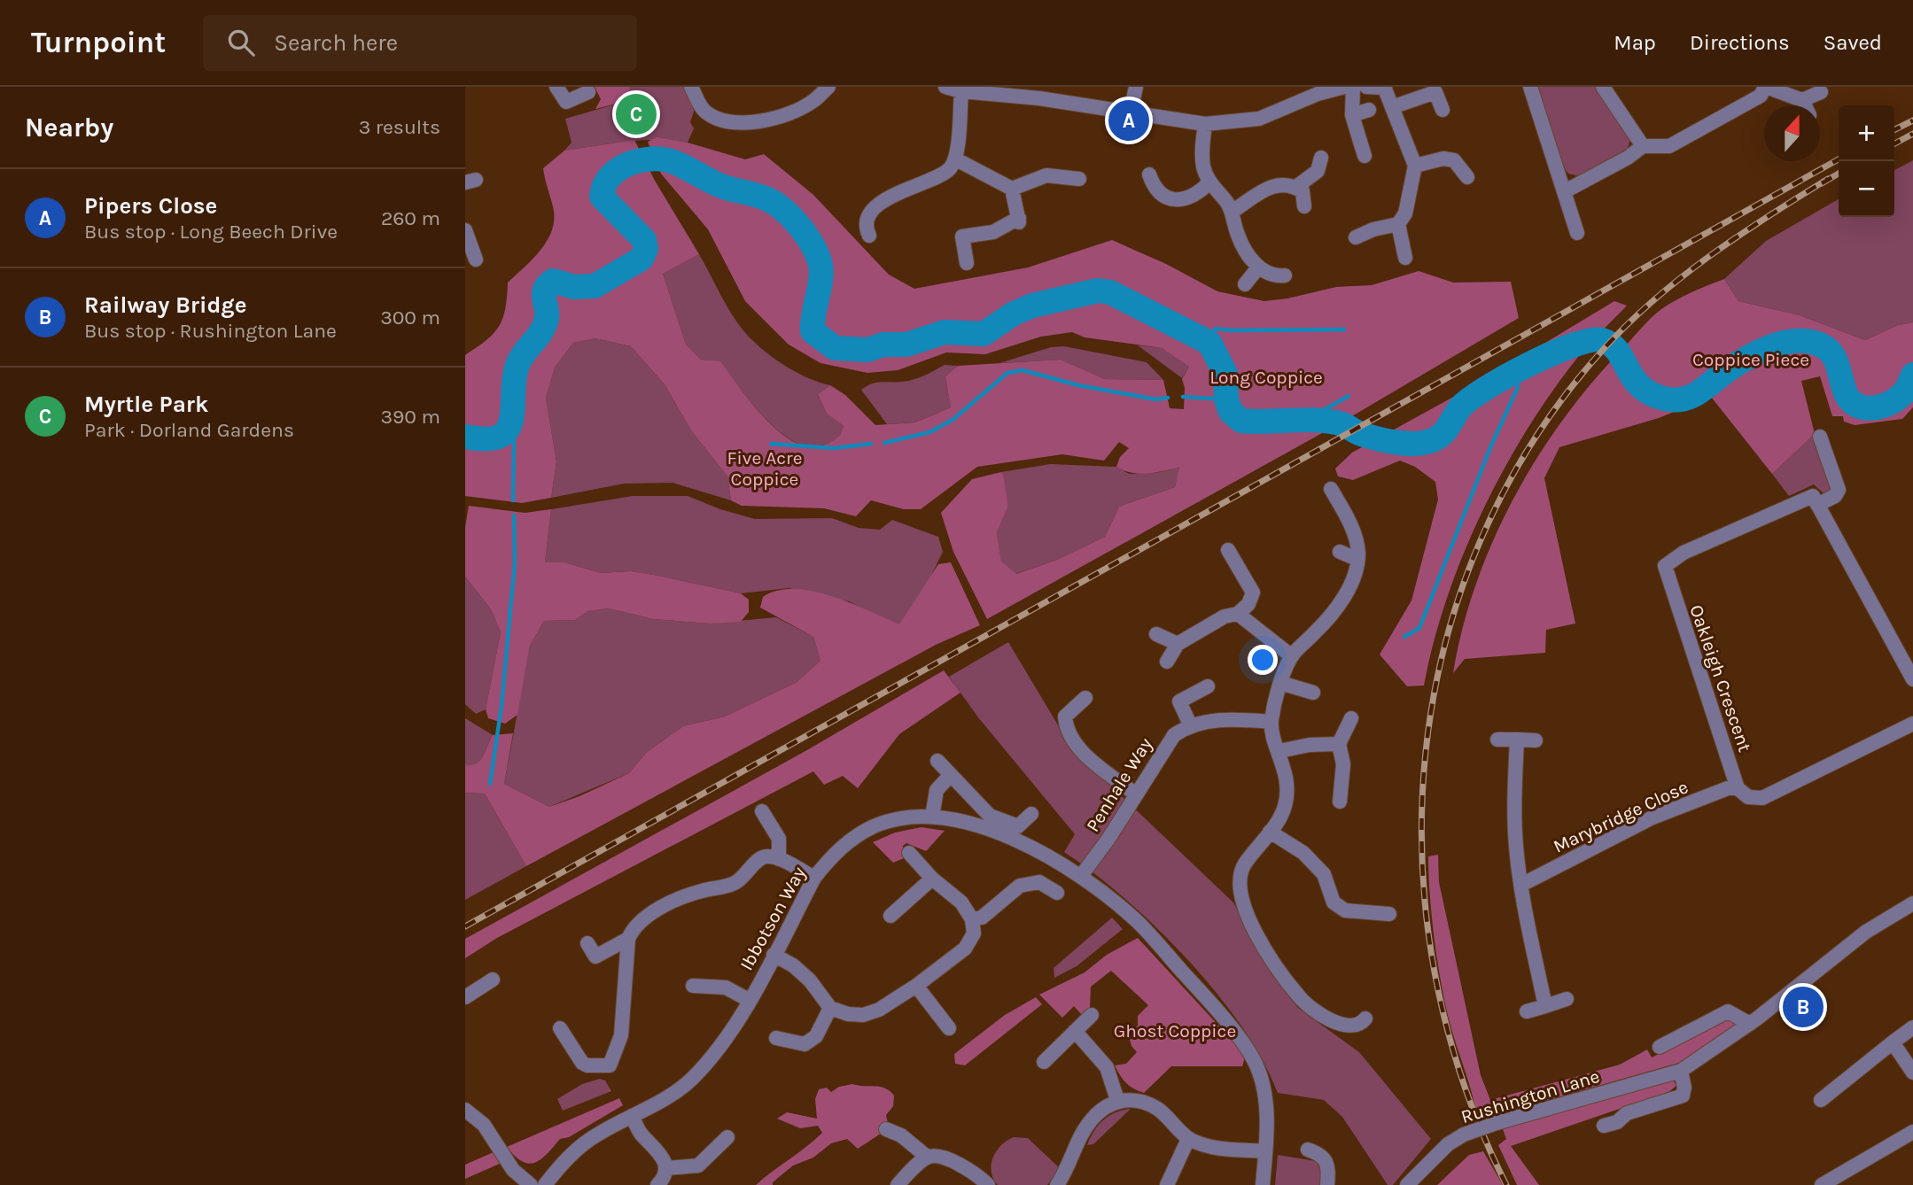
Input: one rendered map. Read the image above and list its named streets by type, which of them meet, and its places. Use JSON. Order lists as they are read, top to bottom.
{
  "streets": {
    "street": [
      "Oakleigh Crescent",
      "Penhale Way",
      "Marybridge Close",
      "Ibbotson Way",
      "Rushington Lane"
    ]
  },
  "crossings": [
    ["Oakleigh Crescent", "Marybridge Close"],
    ["Penhale Way", "Ibbotson Way"]
  ],
  "parks": [
    "Coppice Piece",
    "Long Coppice",
    "Five Acre Coppice",
    "Ghost Coppice"
  ],
  "north": "top",
  "page": {
    "header": "Turnpoint",
    "search": "Search here",
    "nav": ["Map", "Directions", "Saved"],
    "heading": ["Nearby", "3 results"],
    "pins": ["C", "A", "B"],
    "map_buttons": ["+", "−"],
    "list": [
      {
        "mark": "A",
        "name": "Pipers Close",
        "note": "Bus stop · Long Beech Drive",
        "value": "260 m"
      },
      {
        "mark": "B",
        "name": "Railway Bridge",
        "note": "Bus stop · Rushington Lane",
        "value": "300 m"
      },
      {
        "mark": "C",
        "name": "Myrtle Park",
        "note": "Park · Dorland Gardens",
        "value": "390 m"
      }
    ]
  }
}
